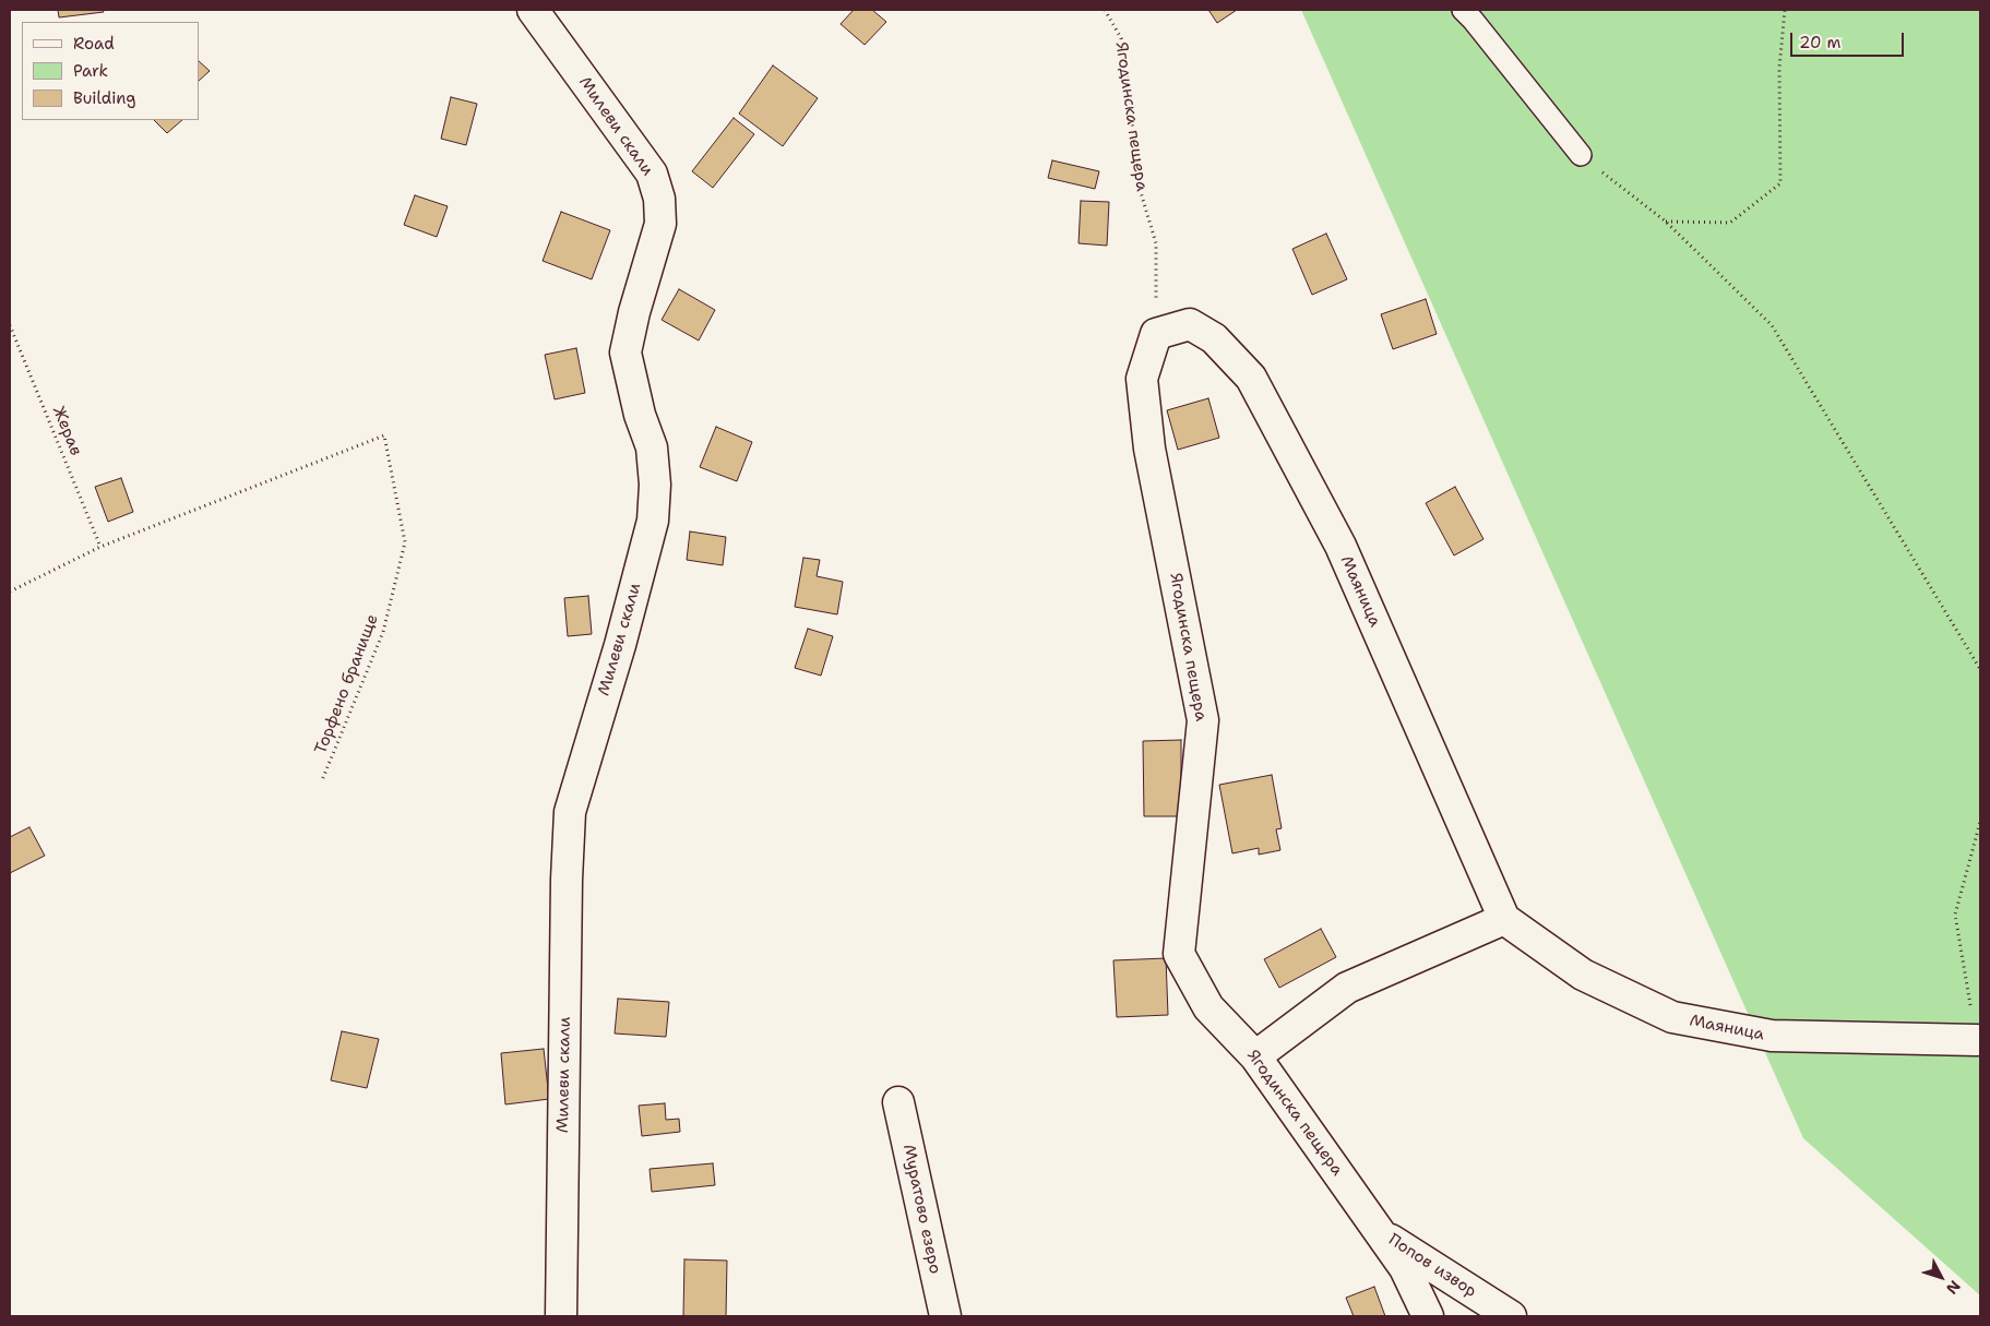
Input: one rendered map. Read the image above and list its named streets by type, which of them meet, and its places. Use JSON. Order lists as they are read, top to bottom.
{
  "streets": {
    "street": [
      "Ягодинска пещера",
      "Милеви скали",
      "Маяница",
      "Муратово езеро",
      "Попов извор"
    ],
    "path": ["Жерав", "Торфено бранище"]
  },
  "crossings": [
    ["Ягодинска пещера", "Маяница"],
    ["Ягодинска пещера", "Попов извор"],
    ["Жерав", "Торфено бранище"]
  ],
  "legend": ["Road", "Park", "Building"],
  "scale_bar": "20 m",
  "north": "bottom right"
}
